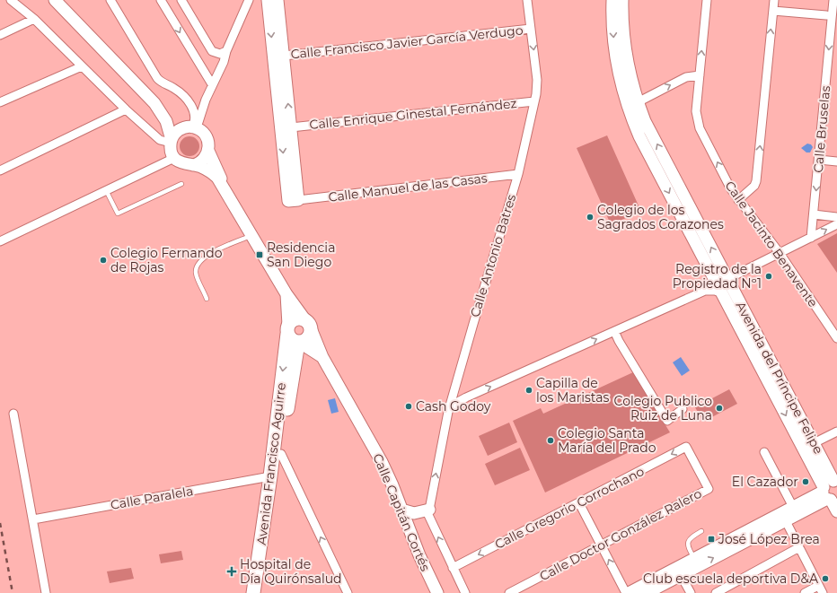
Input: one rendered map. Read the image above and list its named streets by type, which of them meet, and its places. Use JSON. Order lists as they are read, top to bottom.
{
  "streets": {
    "main road": ["Avenida Francisco Aguirre", "Calle Capitán Cortés"],
    "street": [
      "Calle Francisco Javier García Verdugo",
      "Calle Enrique Ginestal Fernández",
      "Calle Bruselas",
      "Calle Manuel de las Casas",
      "Calle Jacinto Benavente",
      "Calle Antonio Batres",
      "Avenida del Príncipe Felipe",
      "Calle Paralela",
      "Calle Gregorio Corrochano",
      "Calle Doctor González Ralero"
    ]
  },
  "crossings": [
    ["Calle Francisco Javier García Verdugo", "Calle Antonio Batres"],
    ["Calle Enrique Ginestal Fernández", "Calle Antonio Batres"],
    ["Calle Manuel de las Casas", "Calle Antonio Batres"],
    ["Avenida Francisco Aguirre", "Calle Paralela"],
    ["Avenida Francisco Aguirre", "Calle Capitán Cortés"],
    ["Calle Gregorio Corrochano", "Calle Doctor González Ralero"]
  ],
  "one_way": ["Calle Gregorio Corrochano"],
  "places": {
    "other": [
      "Colegio de los Sagrados Corazones",
      "Colegio Fernando de Rojas",
      "Registro de la Propiedad Nº1",
      "Capilla de los Maristas",
      "Cash Godoy",
      "Colegio Publico Ruiz de Luna",
      "Colegio Santa María del Prado",
      "El Cazador",
      "Club escuela deportiva D&A"
    ],
    "transit": ["Residencia San Diego", "José López Brea"],
    "health": ["Hospital de Día Quirónsalud"]
  }
}
